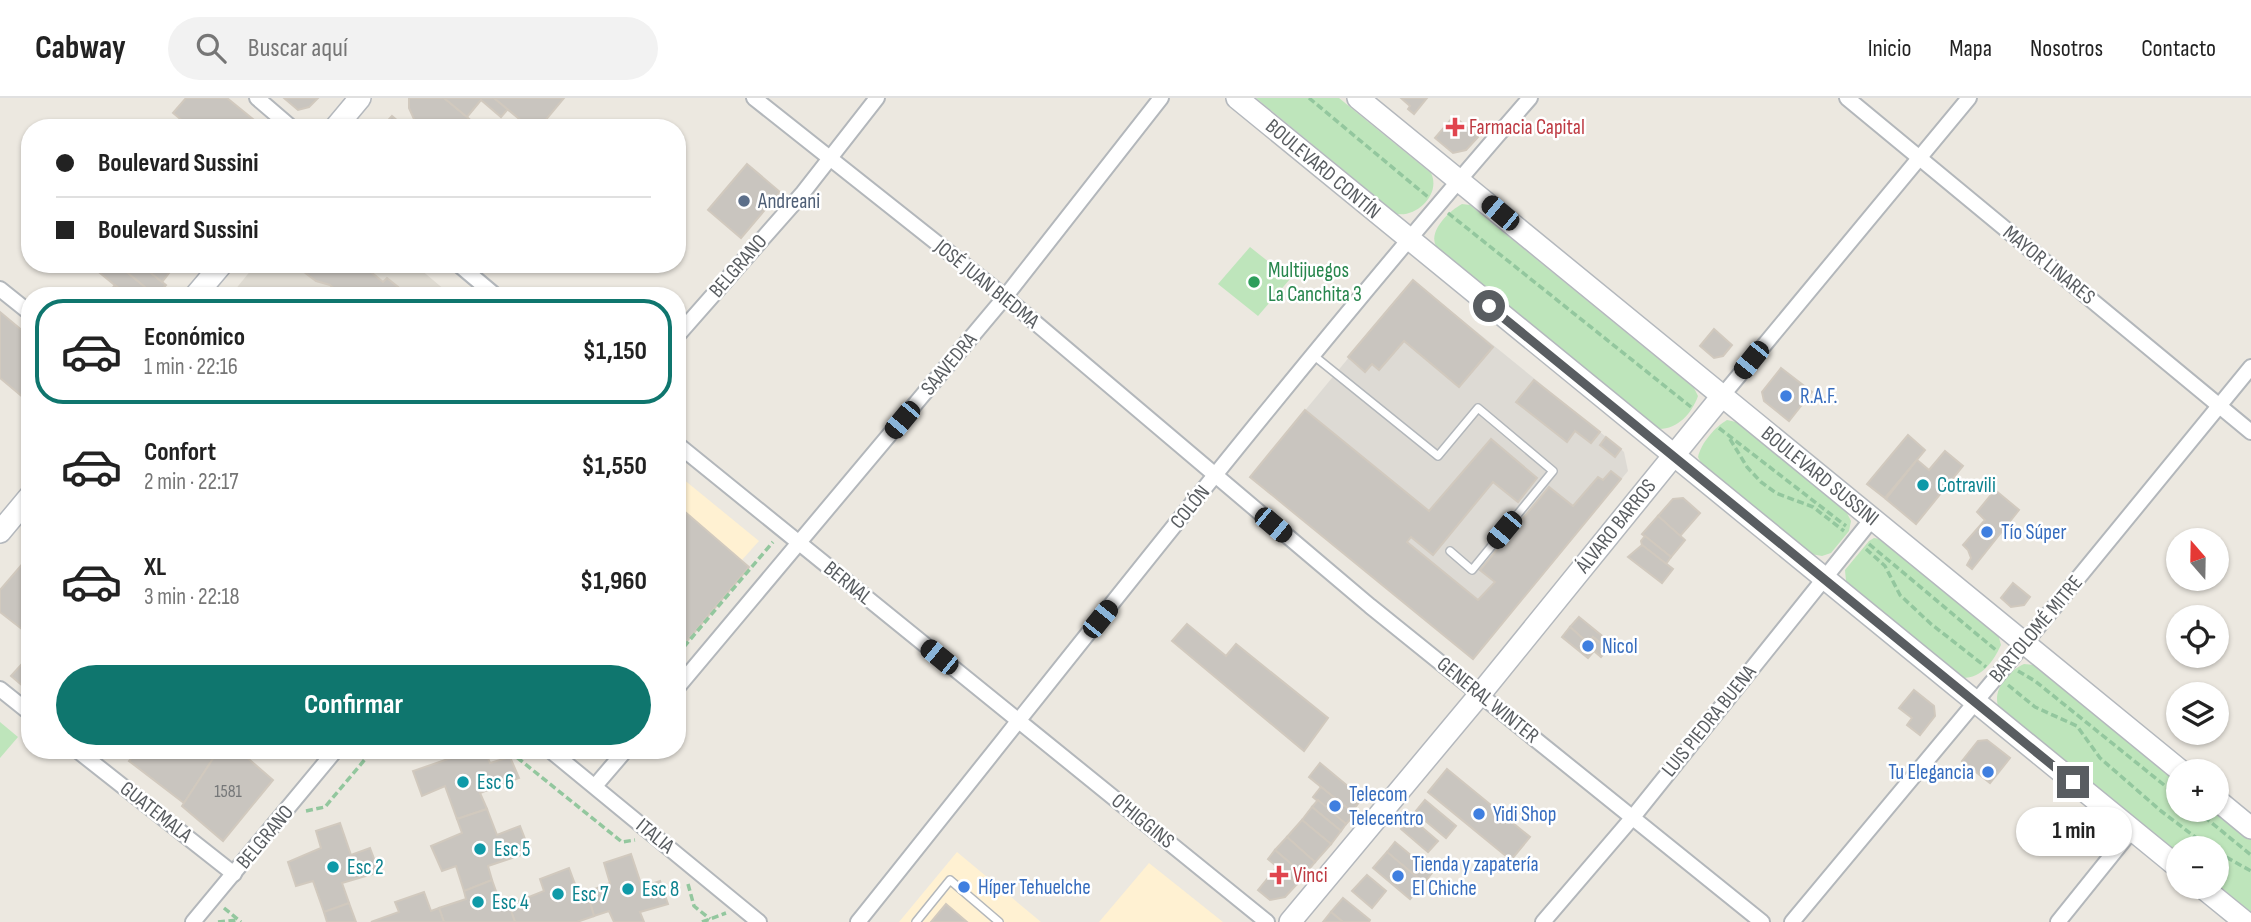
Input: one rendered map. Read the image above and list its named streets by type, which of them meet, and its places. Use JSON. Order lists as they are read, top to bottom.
{
  "streets": {
    "main road": ["BOULEVARD CONTÍN", "BOULEVARD SUSSINI", "ÁLVARO BARROS"],
    "street": [
      "MAYOR LINARES",
      "BELGRANO",
      "JOSÉ JUAN BIEDMA",
      "SAAVEDRA",
      "COLÓN",
      "BERNAL",
      "BARTOLOMÉ MITRE",
      "GENERAL WINTER",
      "LUIS PIEDRA BUENA",
      "GUATEMALA",
      "O'HIGGINS",
      "ITALIA"
    ]
  },
  "crossings": [
    ["BOULEVARD CONTÍN", "COLÓN"],
    ["MAYOR LINARES", "ÁLVARO BARROS"],
    ["MAYOR LINARES", "BARTOLOMÉ MITRE"],
    ["BELGRANO", "JOSÉ JUAN BIEDMA"],
    ["BELGRANO", "GUATEMALA"],
    ["JOSÉ JUAN BIEDMA", "SAAVEDRA"],
    ["JOSÉ JUAN BIEDMA", "COLÓN"],
    ["JOSÉ JUAN BIEDMA", "GENERAL WINTER"],
    ["SAAVEDRA", "BERNAL"],
    ["BOULEVARD SUSSINI", "COLÓN"],
    ["BOULEVARD SUSSINI", "ÁLVARO BARROS"],
    ["BOULEVARD SUSSINI", "BARTOLOMÉ MITRE"],
    ["BOULEVARD SUSSINI", "LUIS PIEDRA BUENA"],
    ["COLÓN", "BERNAL"],
    ["COLÓN", "GENERAL WINTER"],
    ["COLÓN", "O'HIGGINS"],
    ["ÁLVARO BARROS", "GENERAL WINTER"],
    ["BERNAL", "O'HIGGINS"],
    ["GENERAL WINTER", "LUIS PIEDRA BUENA"]
  ],
  "places": {
    "health": ["Farmacia Capital", "Vinci"],
    "other": [
      "Andreani",
      "Multijuegos La Canchita 3",
      "R.A.F.",
      "Cotravili",
      "Tío Súper",
      "Nicol",
      "Tu Elegancia",
      "Esc 6",
      "Telecom Telecentro",
      "Yidi Shop",
      "Esc 5",
      "Esc 2",
      "Tienda y zapatería El Chiche",
      "Híper Tehuelche",
      "Esc 8",
      "Esc 7",
      "Esc 4"
    ]
  },
  "house_numbers": ["1581"],
  "north": "top",
  "page": {
    "header": "Cabway",
    "search": "Buscar aquí",
    "nav": [
      "Inicio",
      "Mapa",
      "Nosotros",
      "Contacto"
    ],
    "banner": ["Boulevard Sussini", "Boulevard Sussini"],
    "list": [
      {
        "name": "Económico",
        "note": "1 min · 22:16",
        "value": "$1,150"
      },
      {
        "name": "Confort",
        "note": "2 min · 22:17",
        "value": "$1,550"
      },
      {
        "name": "XL",
        "note": "3 min · 22:18",
        "value": "$1,960"
      }
    ],
    "map_buttons": ["+", "−"],
    "buttons": "Confirmar",
    "bubble": "1 min"
  }
}
